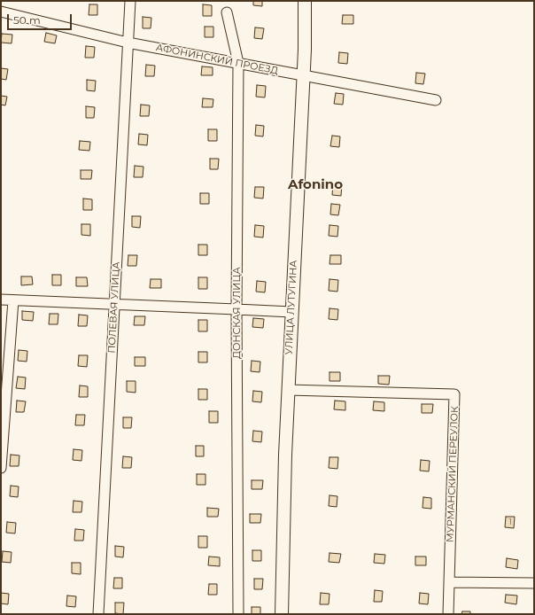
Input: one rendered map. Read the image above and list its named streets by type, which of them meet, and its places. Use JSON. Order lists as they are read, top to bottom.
{
  "streets": {
    "main road": ["УЛИЦА ЛУТУГИНА"],
    "street": [
      "АФОНИНСКИЙ ПРОЕЗД",
      "ПОЛЕВАЯ УЛИЦА",
      "ДОНСКАЯ УЛИЦА",
      "МУРМАНСКИЙ ПЕРЕУЛОК"
    ]
  },
  "crossings": [
    ["АФОНИНСКИЙ ПРОЕЗД", "ПОЛЕВАЯ УЛИЦА"],
    ["АФОНИНСКИЙ ПРОЕЗД", "УЛИЦА ЛУТУГИНА"],
    ["АФОНИНСКИЙ ПРОЕЗД", "ДОНСКАЯ УЛИЦА"],
    ["УЛИЦА ЛУТУГИНА", "МУРМАНСКИЙ ПЕРЕУЛОК"]
  ],
  "districts": ["Afonino"],
  "house_numbers": ["1"],
  "scale_bar": "50 m"
}
